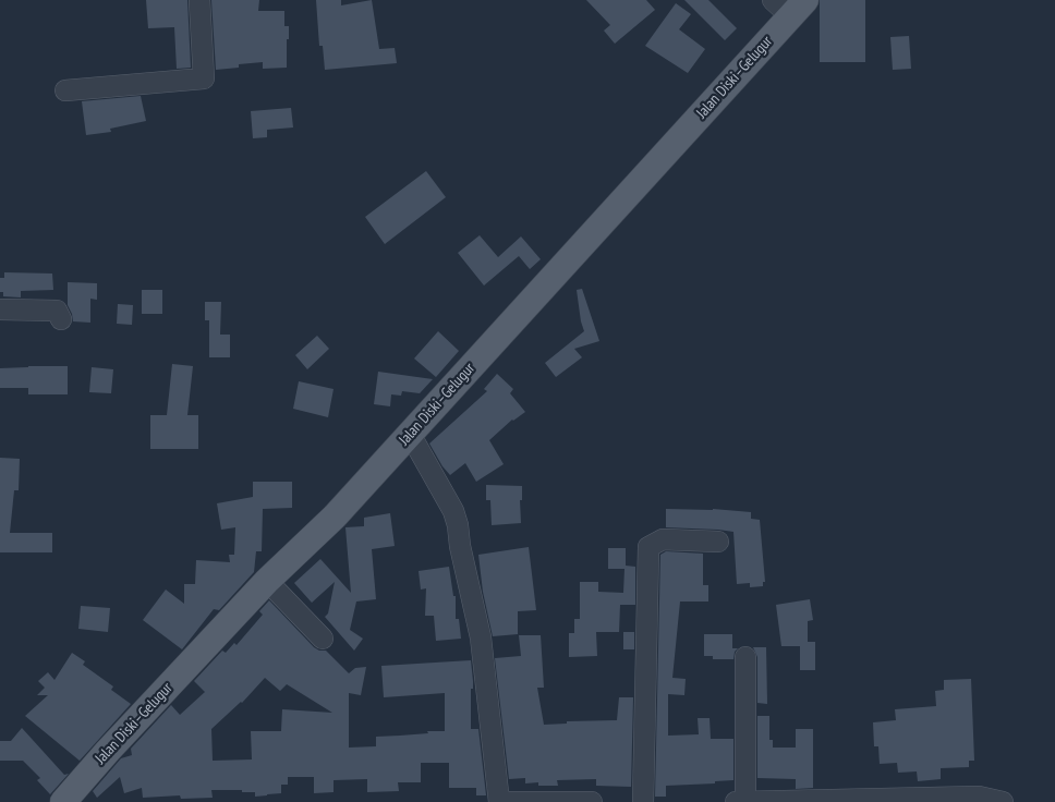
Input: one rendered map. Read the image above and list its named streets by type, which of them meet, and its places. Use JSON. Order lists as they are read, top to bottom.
{
  "streets": {
    "main road": ["Jalan Diski–Gelugur"]
  }
}
